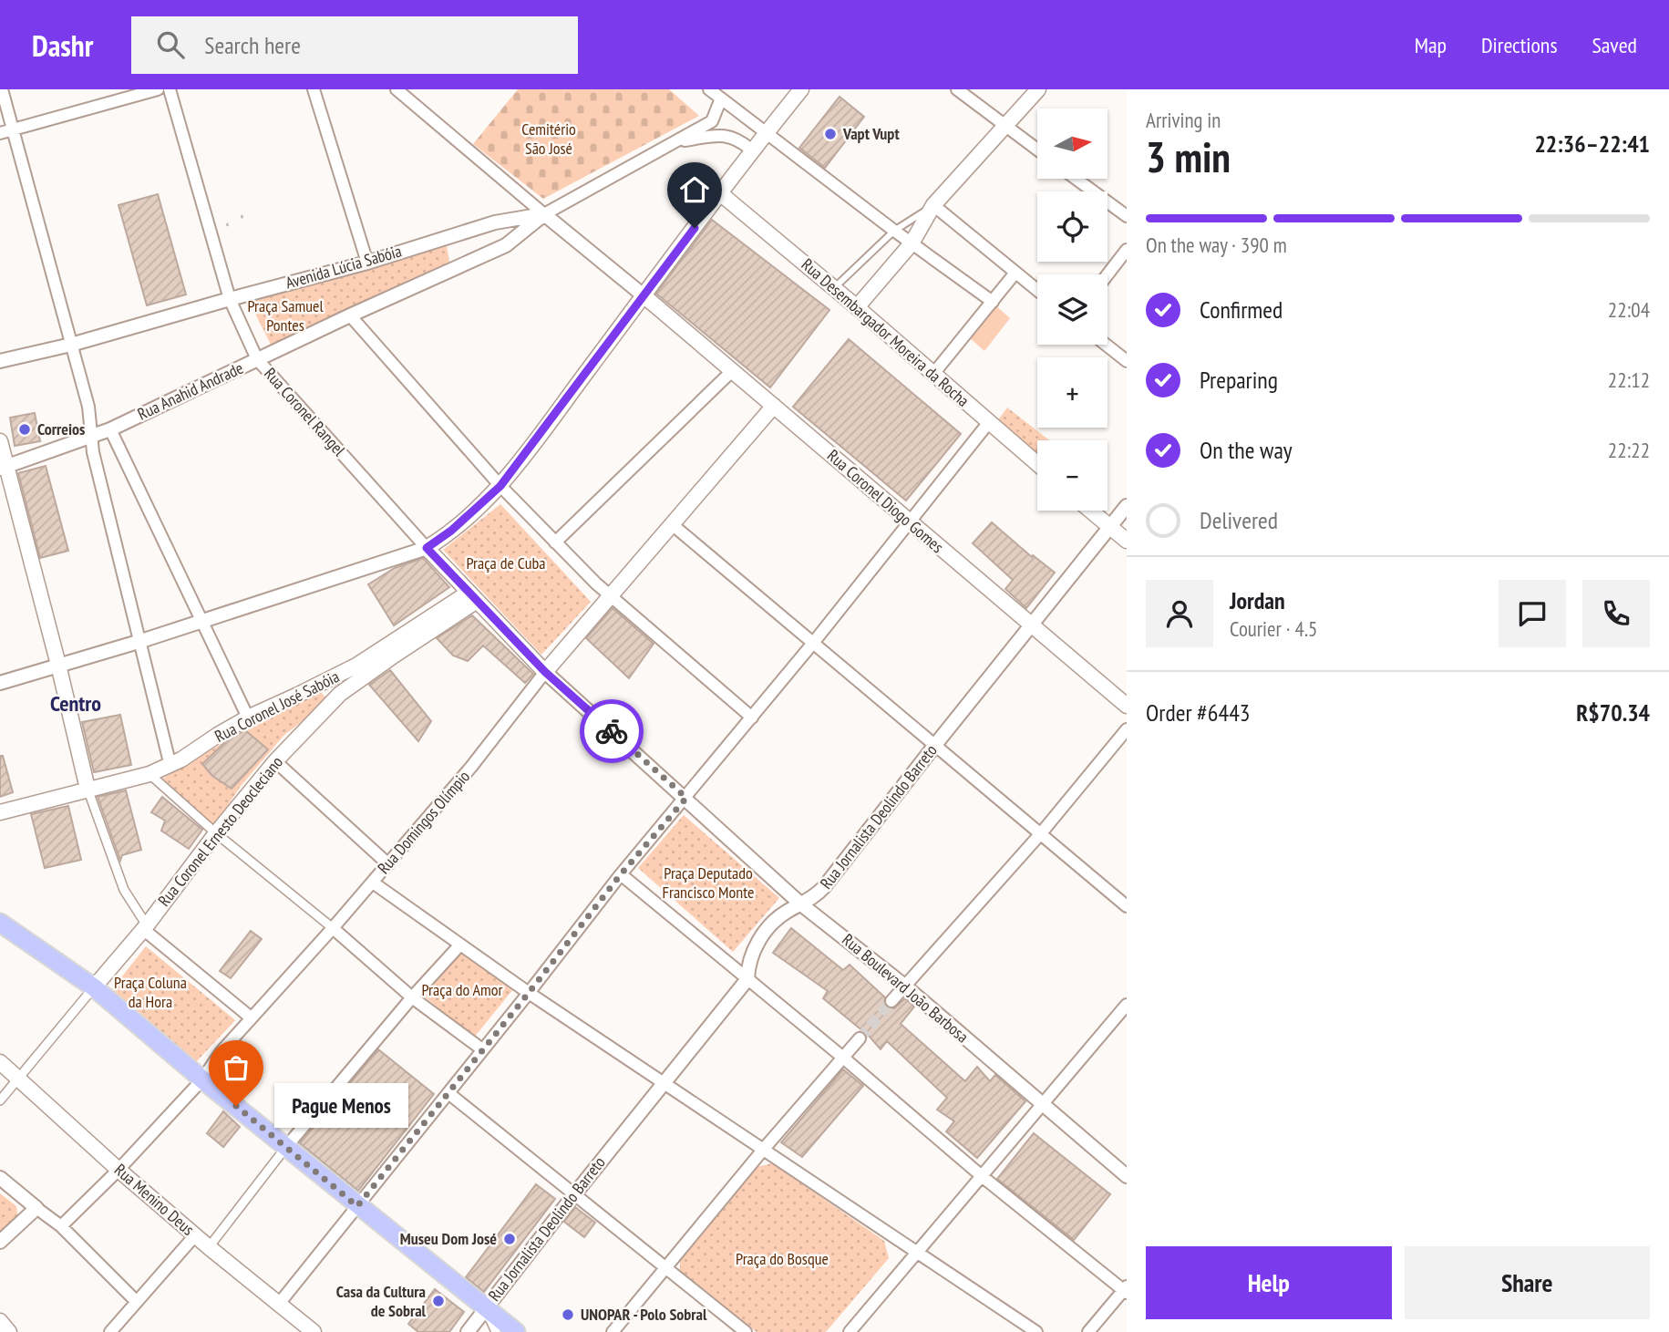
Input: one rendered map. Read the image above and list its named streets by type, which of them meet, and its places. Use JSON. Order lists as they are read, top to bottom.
{
  "streets": {
    "main road": [
      "Rua Desembargador Moreira da Rocha",
      "Rua Coronel Rangel",
      "Rua Coronel Diogo Gomes",
      "Rua Coronel José Sabóia",
      "Rua Domingos Olímpio",
      "Rua Coronel Ernesto Deocleciano",
      "Rua Menino Deus"
    ],
    "street": [
      "Avenida Lúcia Sabóia",
      "Rua Anahid Andrade",
      "Rua Jornalista Deolindo Barreto",
      "Rua Boulevard João Barbosa"
    ]
  },
  "crossings": [
    ["Avenida Lúcia Sabóia", "Rua Anahid Andrade"],
    ["Avenida Lúcia Sabóia", "Rua Coronel Rangel"],
    ["Rua Anahid Andrade", "Rua Coronel Rangel"],
    ["Rua Coronel Rangel", "Rua Coronel José Sabóia"],
    ["Rua Coronel Rangel", "Rua Domingos Olímpio"],
    ["Rua Coronel Rangel", "Rua Coronel Ernesto Deocleciano"],
    ["Rua Coronel Rangel", "Rua Boulevard João Barbosa"],
    ["Rua Coronel Diogo Gomes", "Rua Jornalista Deolindo Barreto"],
    ["Rua Coronel Diogo Gomes", "Rua Domingos Olímpio"],
    ["Rua Coronel José Sabóia", "Rua Coronel Ernesto Deocleciano"],
    ["Rua Jornalista Deolindo Barreto", "Rua Boulevard João Barbosa"],
    ["Rua Domingos Olímpio", "Rua Boulevard João Barbosa"],
    ["Rua Domingos Olímpio", "Rua Menino Deus"],
    ["Rua Coronel Ernesto Deocleciano", "Rua Menino Deus"]
  ],
  "districts": ["Centro"],
  "parks": [
    "Cemitério São José",
    "Praça Samuel Pontes",
    "Praça de Cuba",
    "Praça Deputado Francisco Monte",
    "Praça Coluna da Hora",
    "Praça do Amor",
    "Praça do Bosque"
  ],
  "places": [
    "Vapt Vupt",
    "Correios",
    "Pague Menos",
    "Museu Dom José",
    "Casa da Cultura de Sobral",
    "UNOPAR - Polo Sobral"
  ],
  "north": "right",
  "page": {
    "header": "Dashr",
    "search": "Search here",
    "nav": ["Map", "Directions", "Saved"],
    "heading": ["3 min", "Arriving in", "22:36–22:41"],
    "panel": [
      "Jordan",
      "Courier · 4.5",
      "Order #6443",
      "R$70.34"
    ],
    "map_buttons": ["+", "−"],
    "bar": "On the way · 390 m",
    "list": [
      ["Confirmed", "22:04"],
      ["Preparing", "22:12"],
      ["On the way", "22:22"],
      "Delivered"
    ],
    "bubble": "Pague Menos",
    "buttons": ["Help", "Share"]
  }
}
